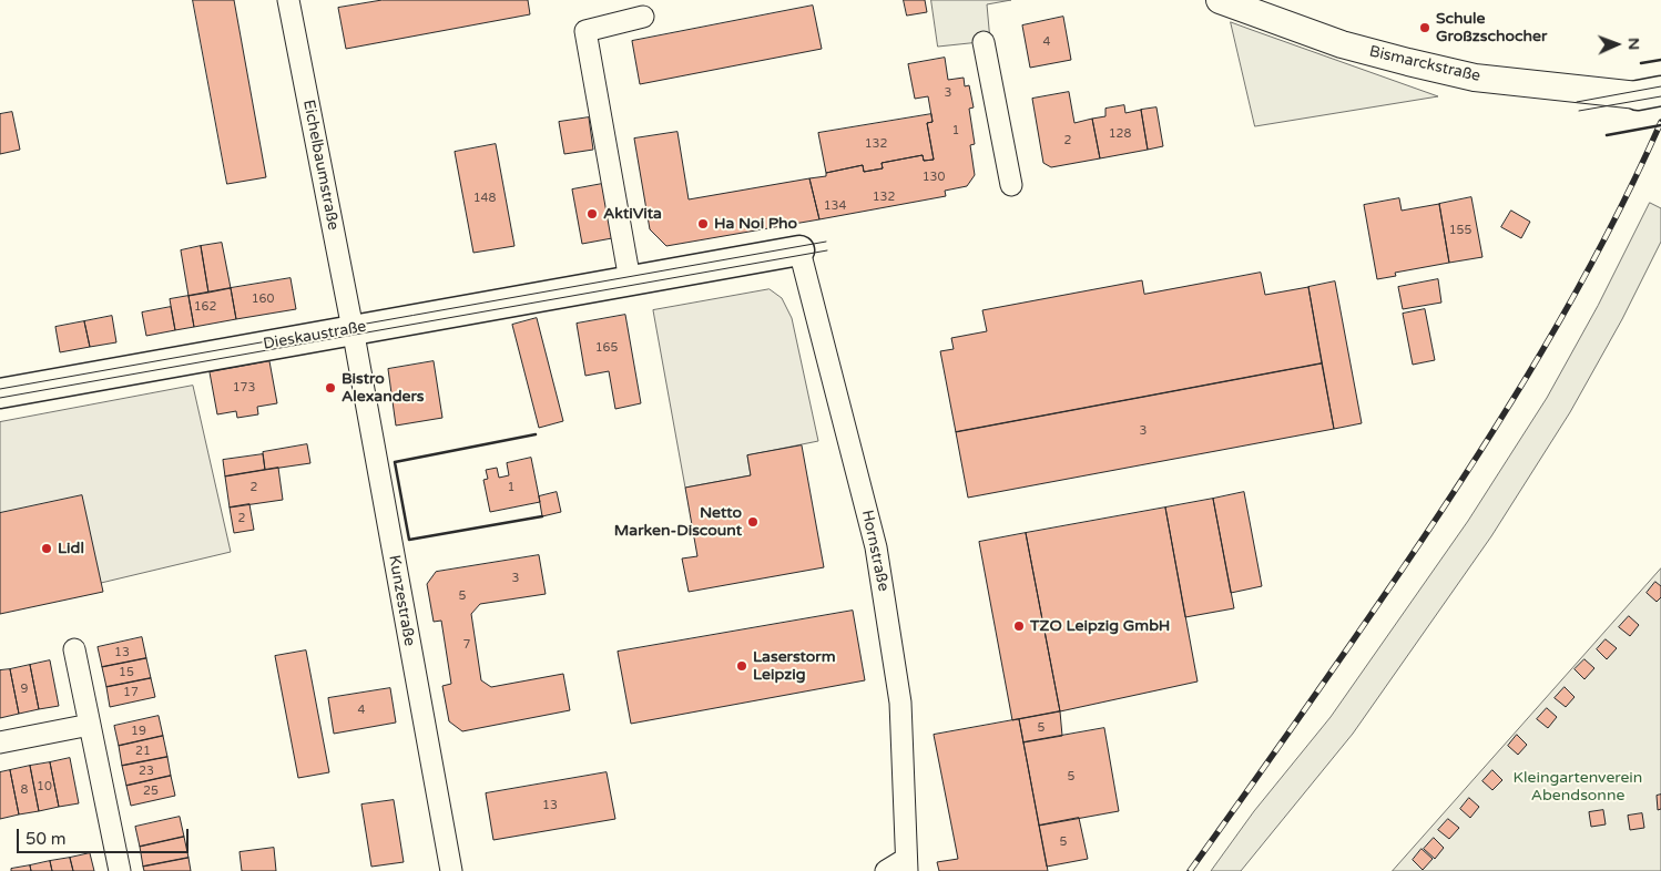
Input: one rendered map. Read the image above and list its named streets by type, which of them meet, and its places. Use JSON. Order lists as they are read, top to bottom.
{
  "streets": {
    "main road": ["Dieskaustraße"],
    "street": [
      "Bismarckstraße",
      "Eichelbaumstraße",
      "Hornstraße",
      "Kunzestraße"
    ]
  },
  "crossings": [
    ["Eichelbaumstraße", "Dieskaustraße"],
    ["Eichelbaumstraße", "Kunzestraße"],
    ["Dieskaustraße", "Hornstraße"],
    ["Dieskaustraße", "Kunzestraße"]
  ],
  "parks": ["Kleingartenverein Abendsonne"],
  "places": [
    "Schule Großzschocher",
    "AktiVita",
    "Ha Noi Pho",
    "Bistro Alexanders",
    "Netto Marken-Discount",
    "Lidl",
    "TZO Leipzig GmbH",
    "Laserstorm Leipzig"
  ],
  "house_numbers": [
    "4",
    "3",
    "1",
    "128",
    "2",
    "132",
    "130",
    "132",
    "148",
    "134",
    "155",
    "160",
    "162",
    "165",
    "173",
    "3",
    "2",
    "1",
    "2",
    "3",
    "5",
    "7",
    "13",
    "15",
    "9",
    "17",
    "4",
    "5",
    "19",
    "21",
    "23",
    "5",
    "10",
    "8",
    "25",
    "13",
    "5"
  ],
  "scale_bar": "50 m",
  "north": "right"
}
